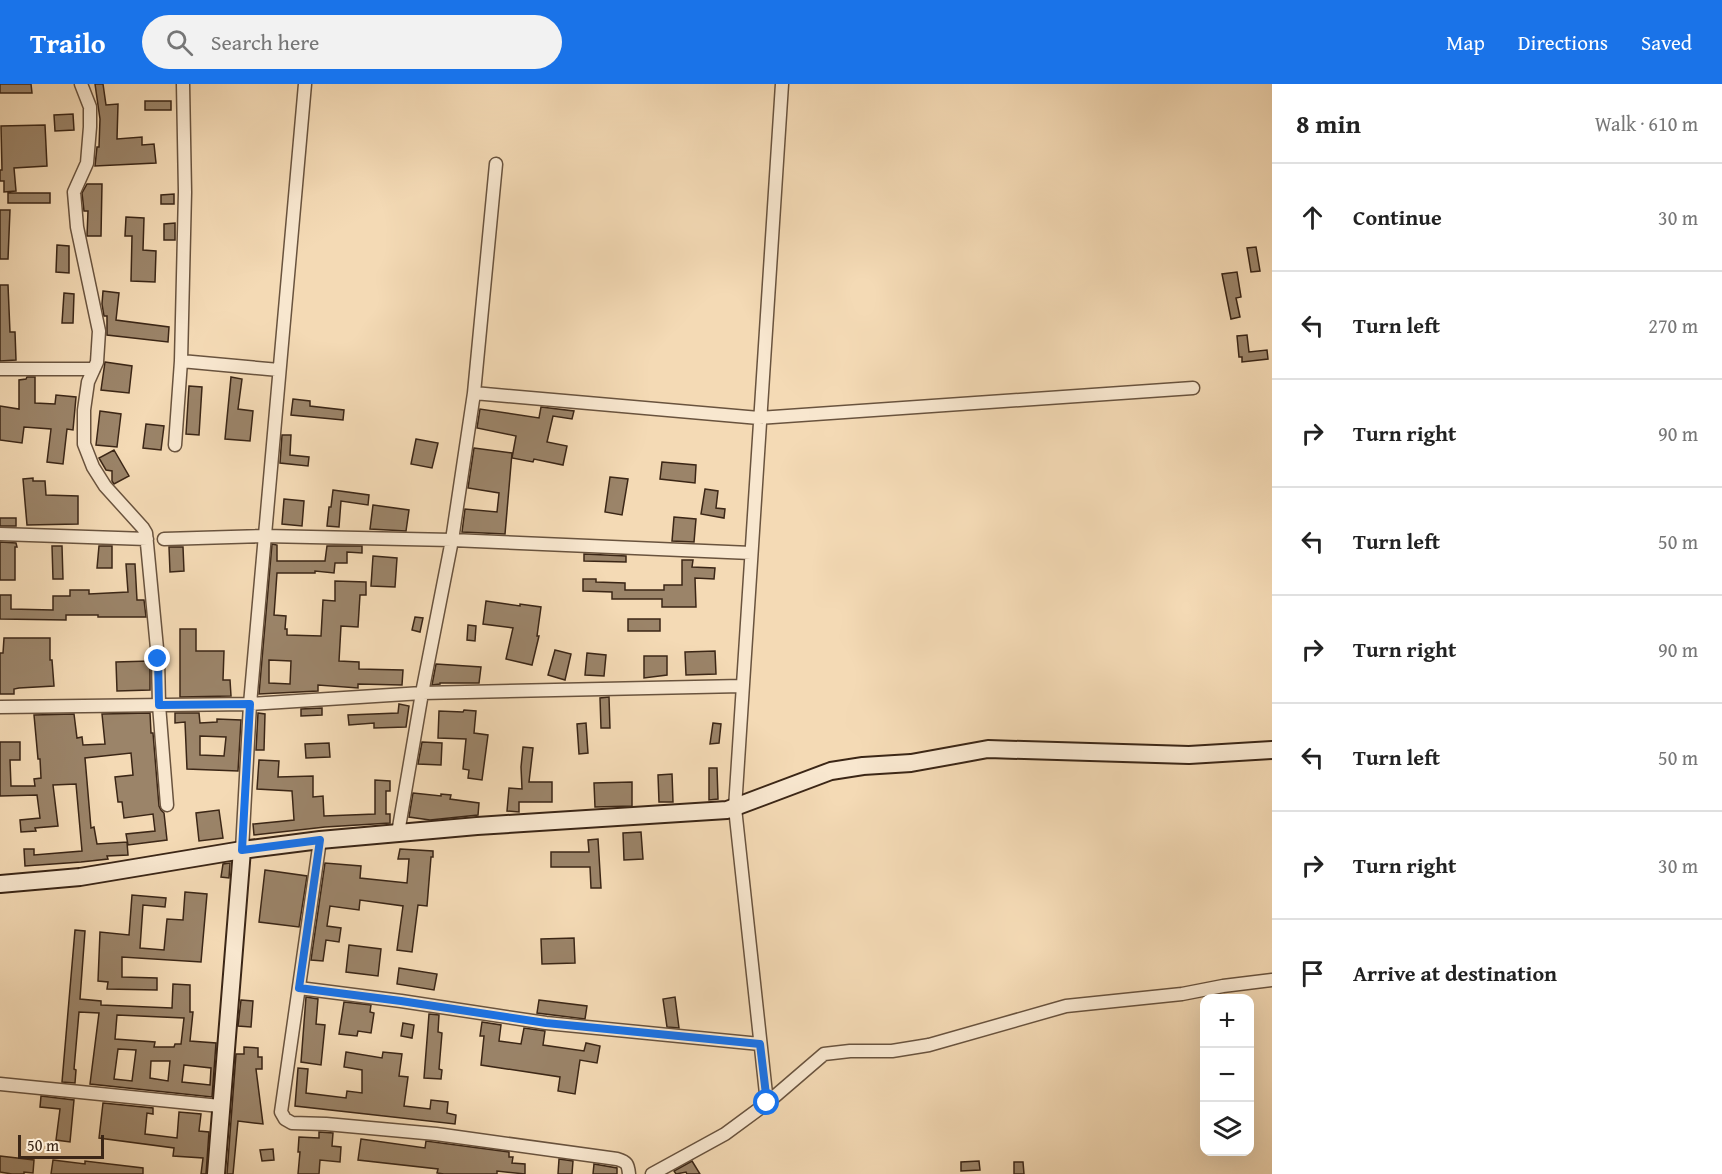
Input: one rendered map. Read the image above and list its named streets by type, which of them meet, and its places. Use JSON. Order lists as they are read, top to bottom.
{
  "scale_bar": "50 m",
  "page": {
    "header": "Trailo",
    "search": "Search here",
    "nav": ["Map", "Directions", "Saved"],
    "heading": ["8 min", "Walk · 610 m"],
    "list": [
      ["Continue", "30 m"],
      ["Turn left", "270 m"],
      ["Turn right", "90 m"],
      ["Turn left", "50 m"],
      ["Turn right", "90 m"],
      ["Turn left", "50 m"],
      ["Turn right", "30 m"],
      "Arrive at destination"
    ],
    "map_buttons": ["+", "−"],
    "scale": "50 m"
  }
}
